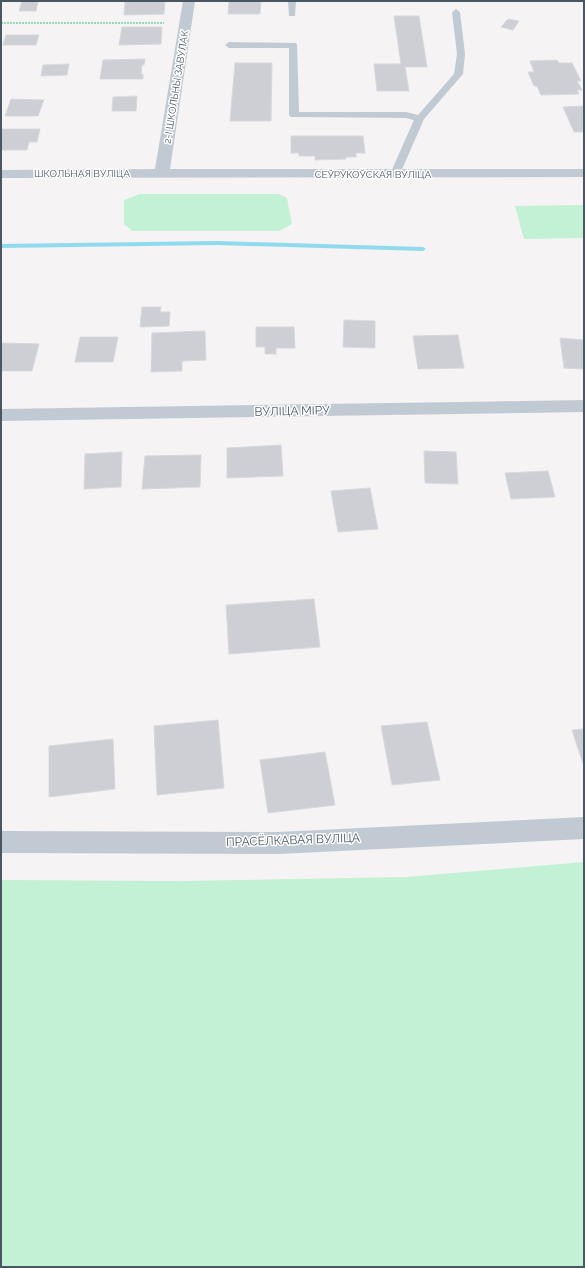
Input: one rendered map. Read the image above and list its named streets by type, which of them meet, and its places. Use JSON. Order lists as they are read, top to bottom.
{
  "streets": {
    "street": [
      "2-І ШКОЛЬНЫ ЗАВУЛАК",
      "ШКОЛЬНАЯ ВУЛІЦА",
      "СЕЎРУКОЎСКАЯ ВУЛІЦА",
      "ВУЛІЦА МІРУ",
      "ПРАСЁЛКАВАЯ ВУЛІЦА"
    ]
  },
  "crossings": [
    ["2-І ШКОЛЬНЫ ЗАВУЛАК", "ШКОЛЬНАЯ ВУЛІЦА"],
    ["2-І ШКОЛЬНЫ ЗАВУЛАК", "СЕЎРУКОЎСКАЯ ВУЛІЦА"],
    ["ШКОЛЬНАЯ ВУЛІЦА", "СЕЎРУКОЎСКАЯ ВУЛІЦА"]
  ]
}
